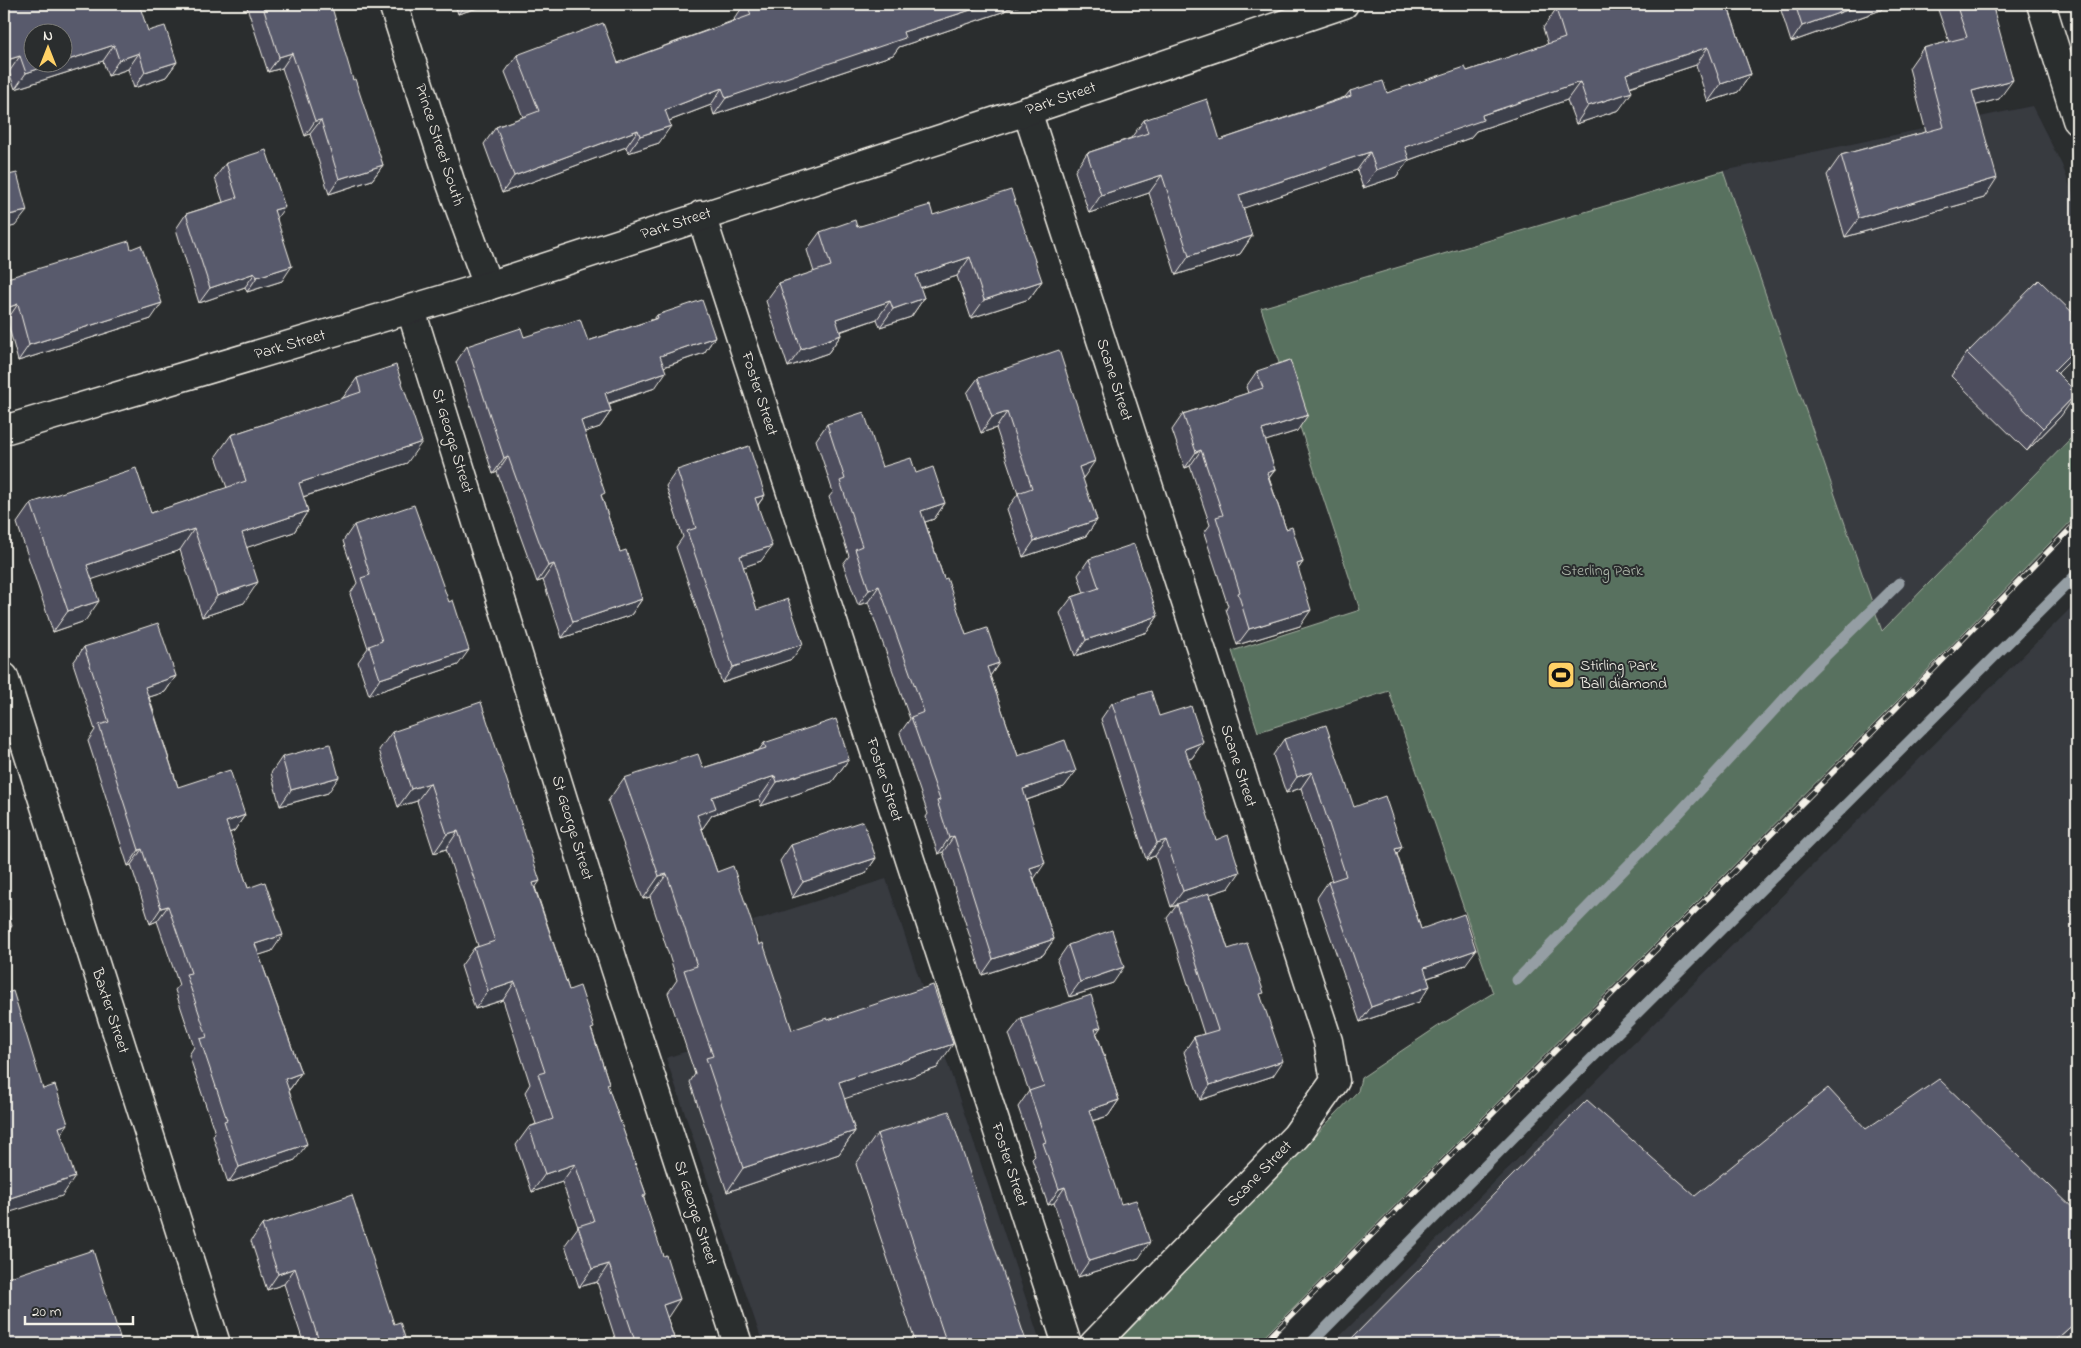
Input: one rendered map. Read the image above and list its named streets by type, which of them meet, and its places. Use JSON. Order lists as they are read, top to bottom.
{
  "streets": {
    "street": [
      "Park Street",
      "Prince Street South",
      "Scane Street",
      "Foster Street",
      "St George Street",
      "Baxter Street"
    ]
  },
  "crossings": [
    ["Park Street", "Prince Street South"],
    ["Park Street", "Scane Street"],
    ["Park Street", "Foster Street"],
    ["Park Street", "St George Street"]
  ],
  "parks": ["Sterling Park"],
  "places": {
    "sports": ["Stirling Park Ball diamond"]
  },
  "scale_bar": "20 m",
  "north": "top"
}
